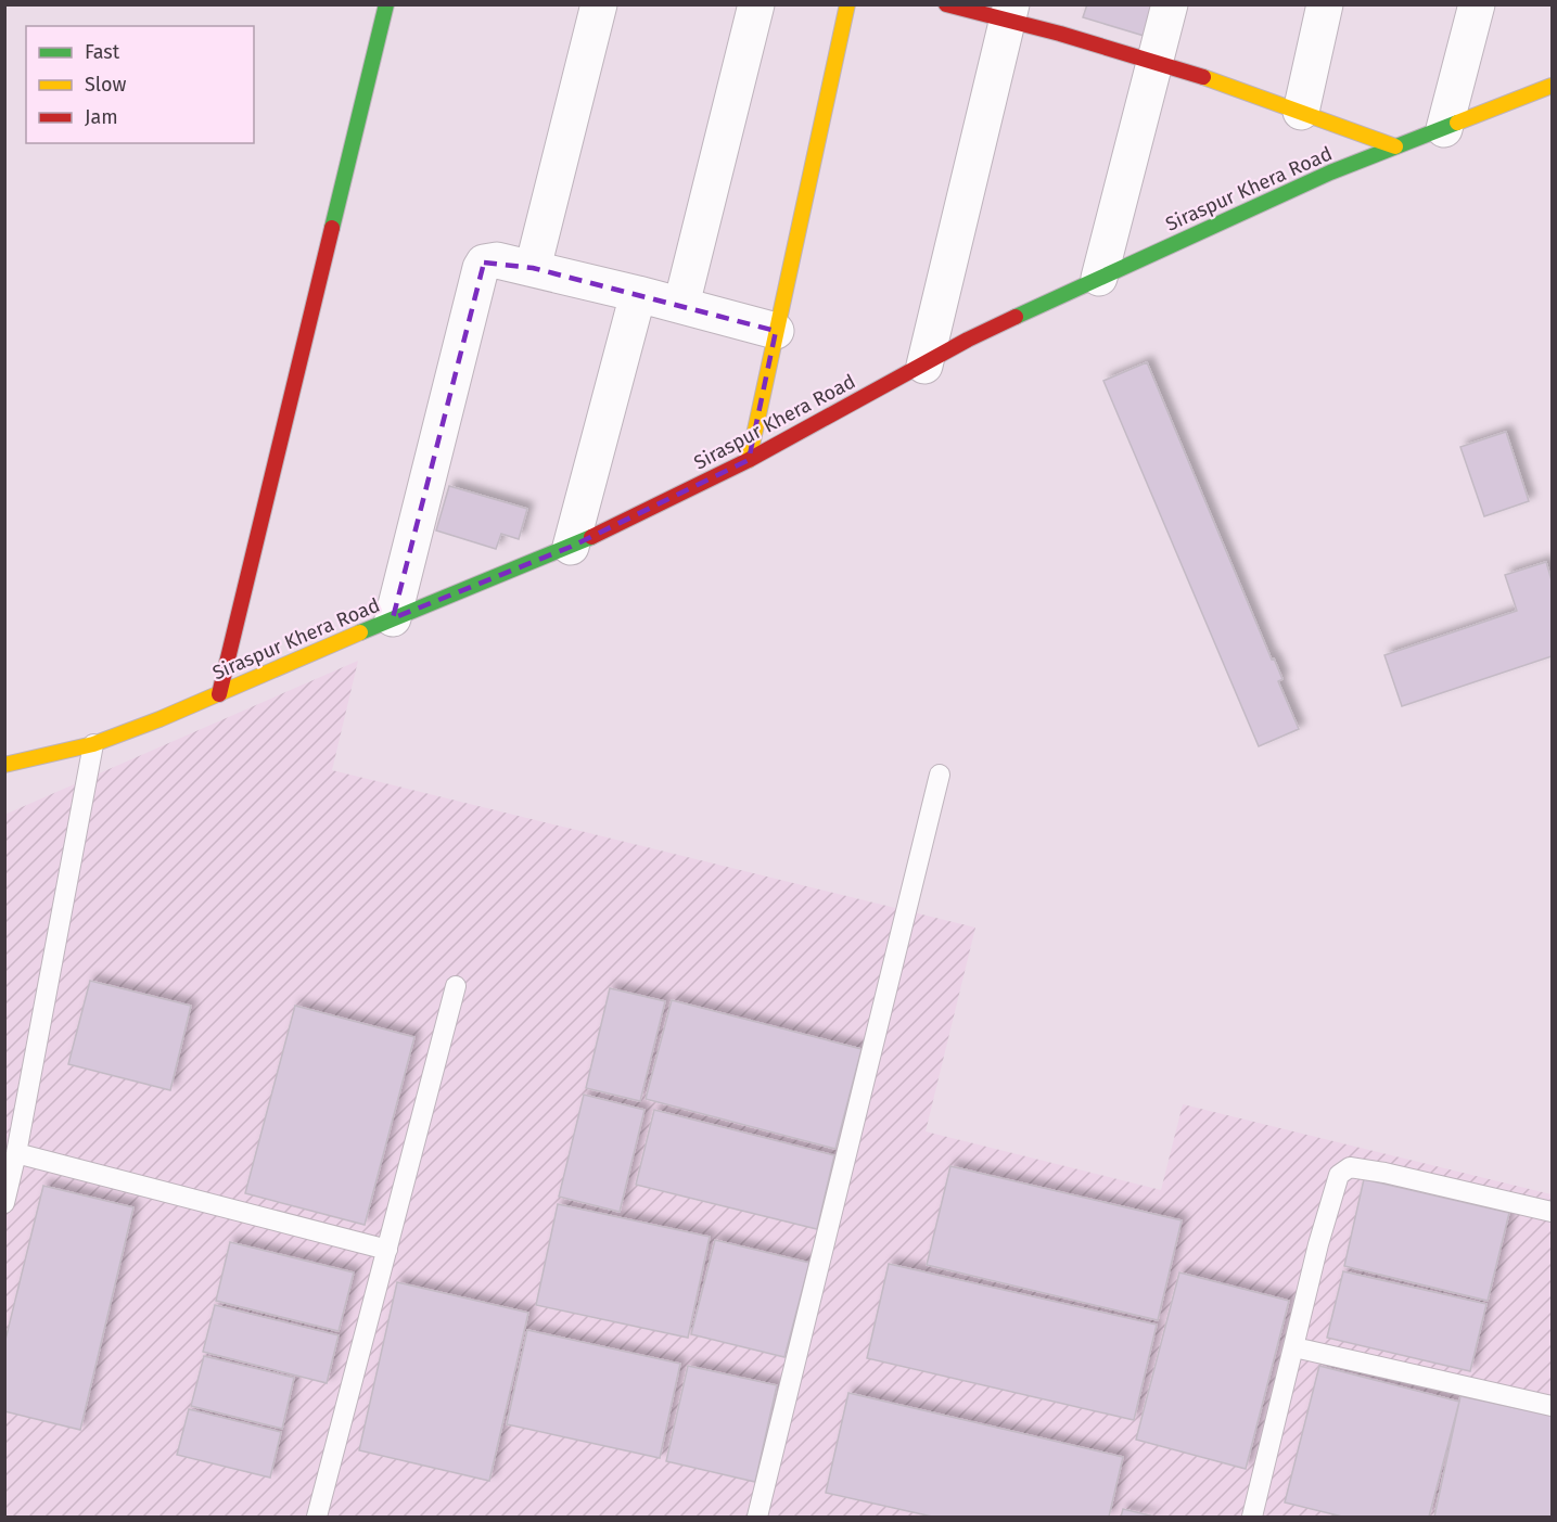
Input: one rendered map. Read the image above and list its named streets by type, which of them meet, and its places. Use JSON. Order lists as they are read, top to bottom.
{
  "streets": {
    "street": ["Siraspur Khera Road"]
  },
  "legend": ["Fast", "Slow", "Jam"]
}
